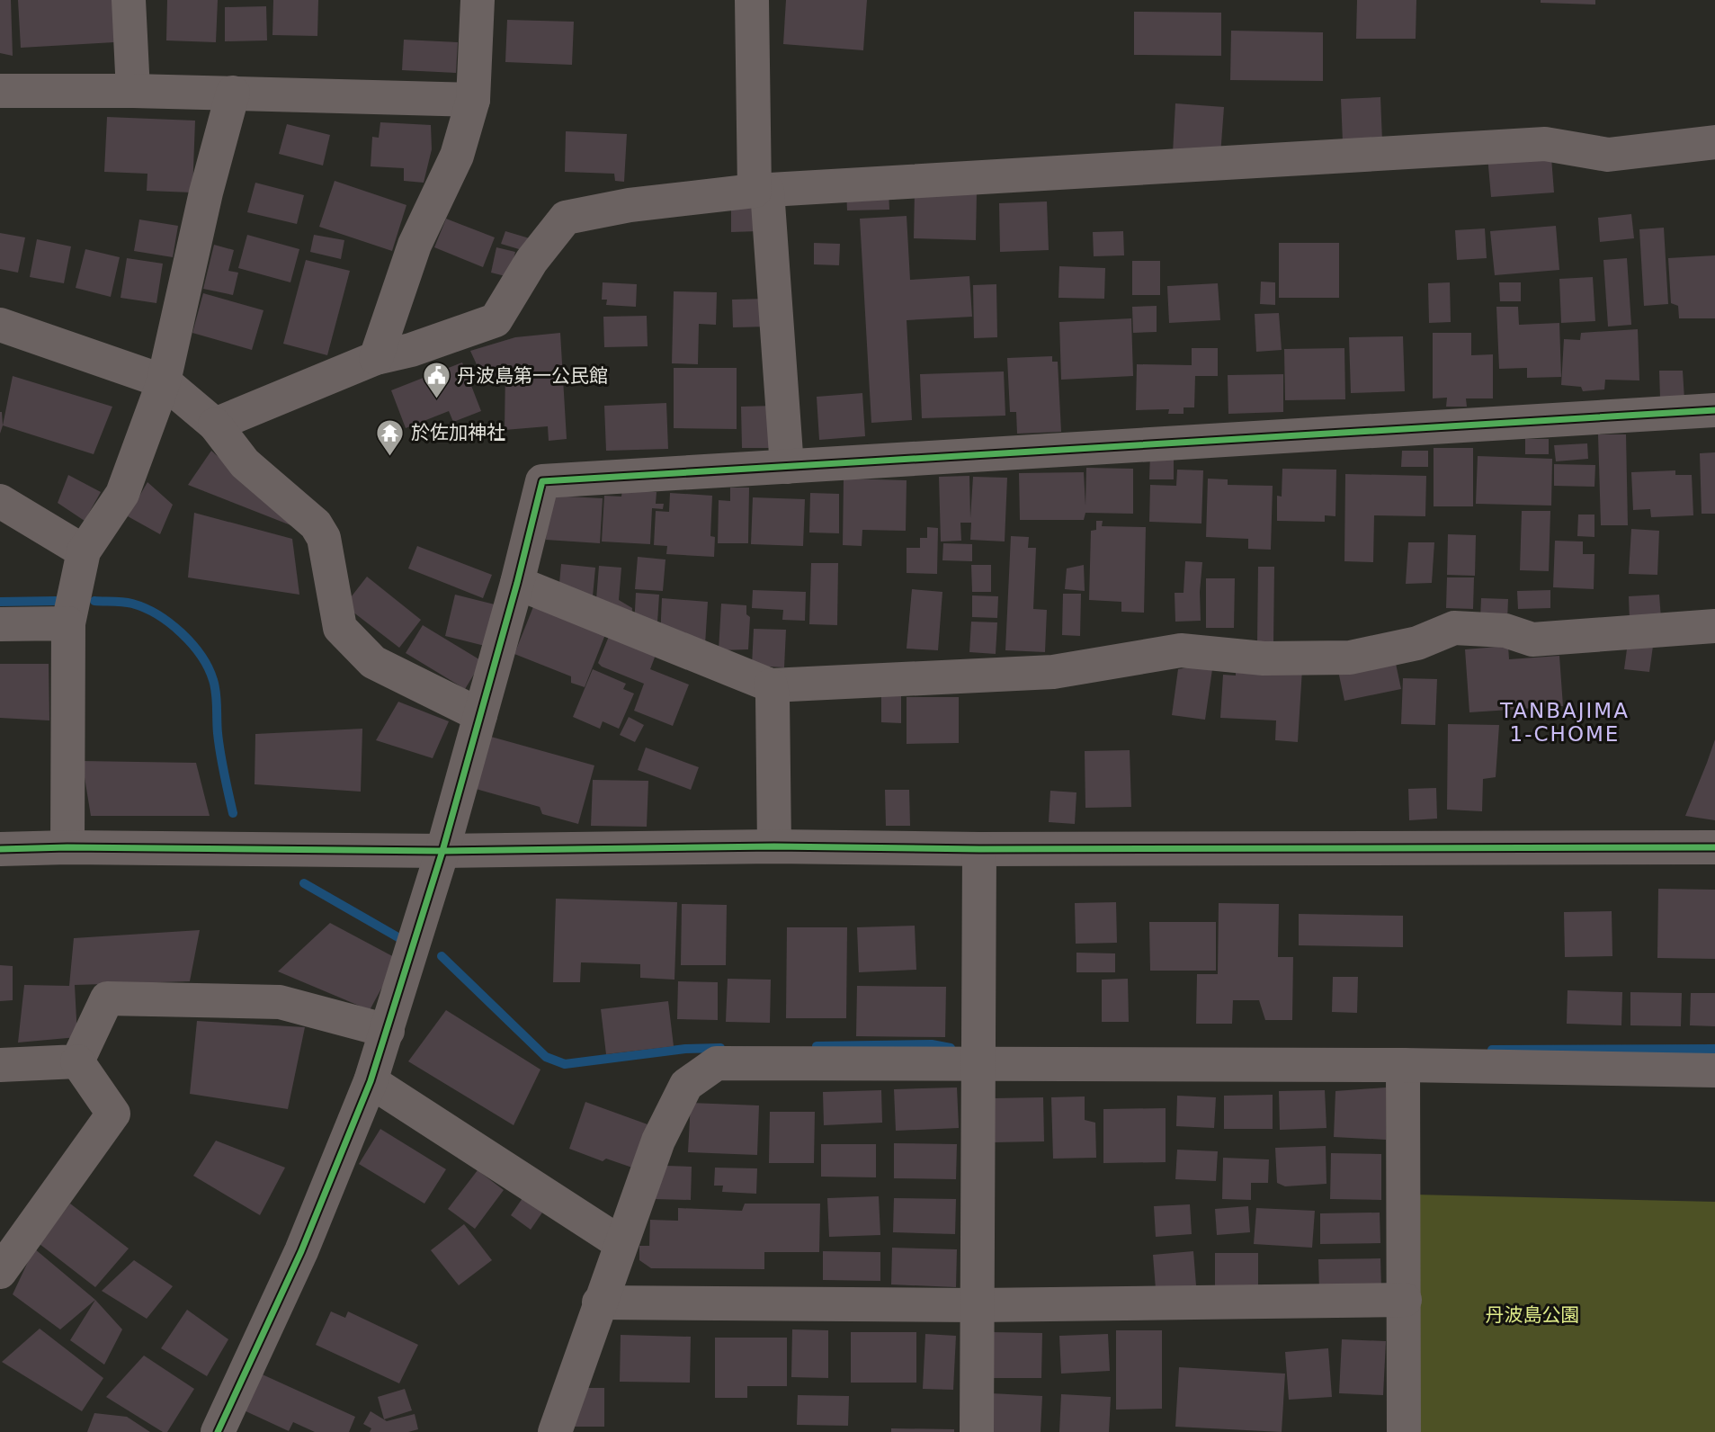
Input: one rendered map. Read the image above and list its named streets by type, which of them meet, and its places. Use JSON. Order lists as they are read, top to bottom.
{
  "districts": ["TANBAJIMA 1-CHOME"],
  "parks": ["丹波島公園"],
  "places": {
    "public building": ["丹波島第一公民館"],
    "temple": ["於佐加神社"]
  }
}
